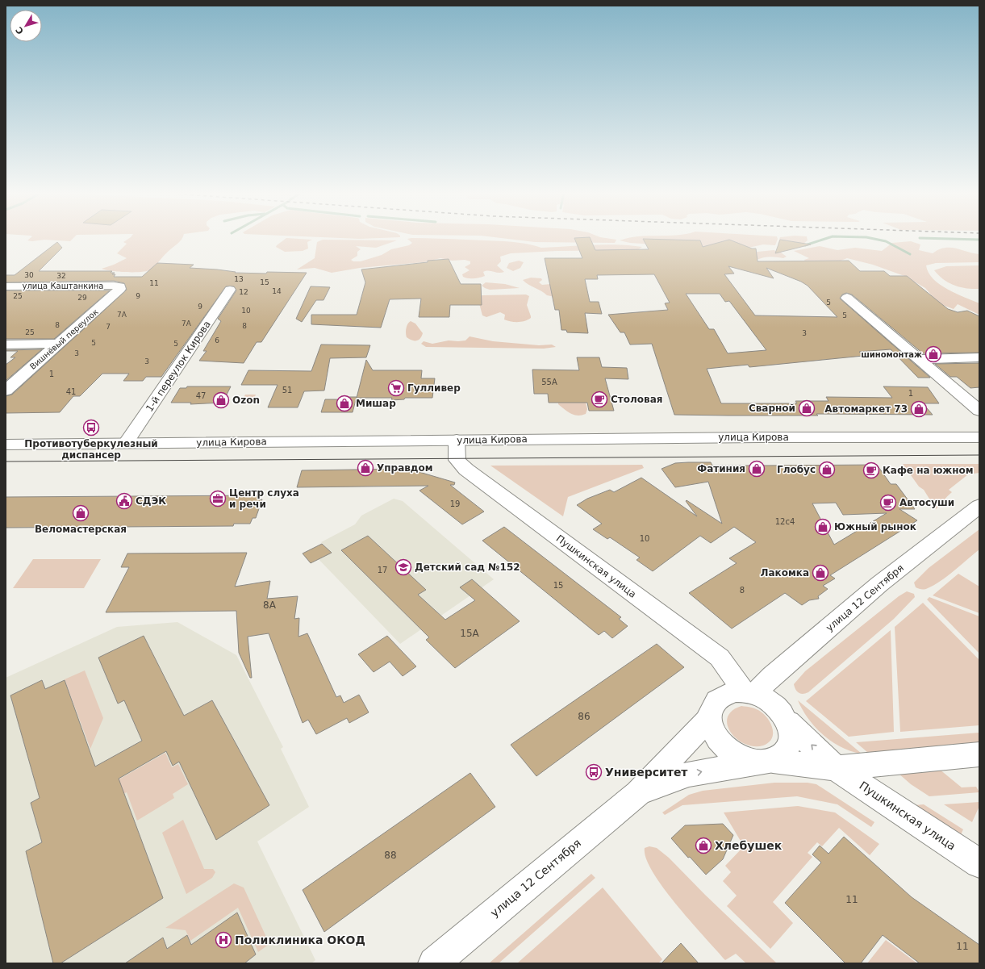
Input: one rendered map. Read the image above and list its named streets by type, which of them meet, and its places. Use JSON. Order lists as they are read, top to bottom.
{
  "streets": {
    "street": [
      "улица Каштанкина",
      "Вишнёвый переулок",
      "1-й переулок Кирова",
      "улица Кирова",
      "Пушкинская улица",
      "улица 12 Сентября"
    ]
  },
  "crossings": [
    ["улица Каштанкина", "Вишнёвый переулок"],
    ["1-й переулок Кирова", "улица Кирова"],
    ["улица Кирова", "Пушкинская улица"],
    ["Пушкинская улица", "улица 12 Сентября"]
  ],
  "places": {
    "shop": [
      "шиномонтаж",
      "Ozon",
      "Мишар",
      "Сварной",
      "Автомаркет 73",
      "Управдом",
      "Фатиния",
      "Глобус",
      "Веломастерская",
      "Южный рынок",
      "Лакомка",
      "Хлебушек"
    ],
    "supermarket": ["Гулливер"],
    "cafe": ["Столовая", "Кафе на южном", "Автосуши"],
    "bus stop": ["Противотуберкулезный диспансер", "Университет"],
    "office": ["Центр слуха и речи"],
    "public building": ["СДЭК"],
    "school or university": ["Детский сад №152"],
    "hospital": ["Поликлиника ОКОД"]
  },
  "house_numbers": [
    "30",
    "32",
    "13",
    "15",
    "11",
    "14",
    "12",
    "25",
    "9",
    "29",
    "5",
    "9",
    "10",
    "7А",
    "5",
    "7А",
    "8",
    "8",
    "7",
    "25",
    "3",
    "6",
    "5",
    "5",
    "3",
    "3",
    "1",
    "55А",
    "51",
    "41",
    "1",
    "47",
    "19",
    "12с4",
    "10",
    "17",
    "15",
    "8",
    "8А",
    "15А",
    "86",
    "88",
    "11",
    "11"
  ],
  "north": "bottom left"
}
